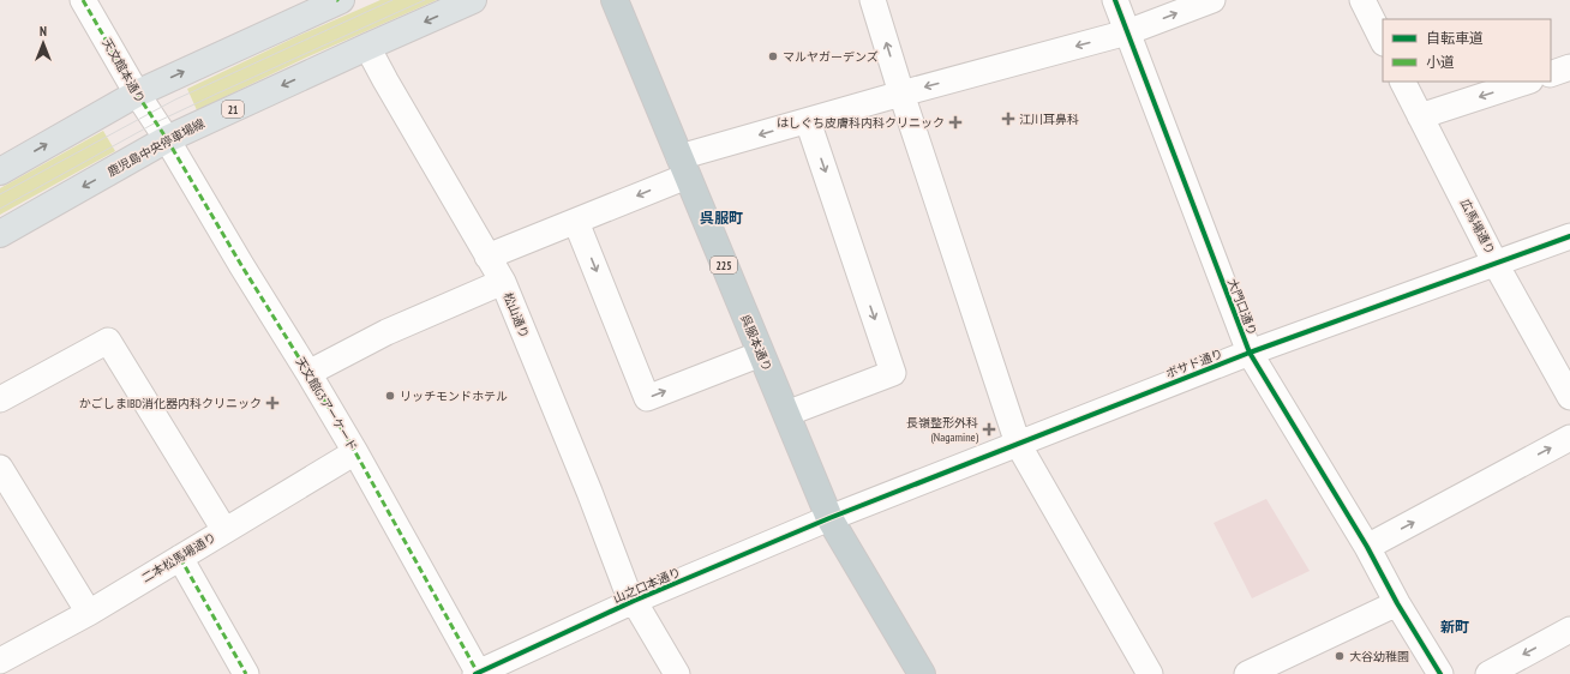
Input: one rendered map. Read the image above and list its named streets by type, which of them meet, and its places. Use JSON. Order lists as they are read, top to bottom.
{
  "streets": {
    "highway": ["225", "呉服本通り"],
    "main road": ["21", "鹿児島中央停車場線"],
    "street": [
      "天文館本通り",
      "広馬場通り",
      "大門口通り",
      "松山通り",
      "ボサド通り",
      "天文館G3アーケード",
      "二本松馬場通り",
      "山之口本通り"
    ]
  },
  "crossings": [
    ["天文館本通り", "鹿児島中央停車場線"],
    ["天文館本通り", "天文館G3アーケード"],
    ["鹿児島中央停車場線", "松山通り"],
    ["鹿児島中央停車場線", "天文館G3アーケード"],
    ["広馬場通り", "ボサド通り"],
    ["大門口通り", "ボサド通り"],
    ["松山通り", "山之口本通り"],
    ["呉服本通り", "ボサド通り"],
    ["呉服本通り", "山之口本通り"],
    ["ボサド通り", "山之口本通り"],
    ["天文館G3アーケード", "二本松馬場通り"],
    ["天文館G3アーケード", "山之口本通り"]
  ],
  "districts": ["呉服町", "新町"],
  "places": {
    "other": ["マルヤガーデンズ", "リッチモンドホテル", "大谷幼稚園"],
    "health": [
      "江川耳鼻科",
      "はしぐち皮膚科内科クリニック",
      "かごしまIBD消化器内科クリニック",
      "長嶺整形外科 (Nagamine)"
    ]
  },
  "legend": ["自転車道", "小道"],
  "north": "top"
}
